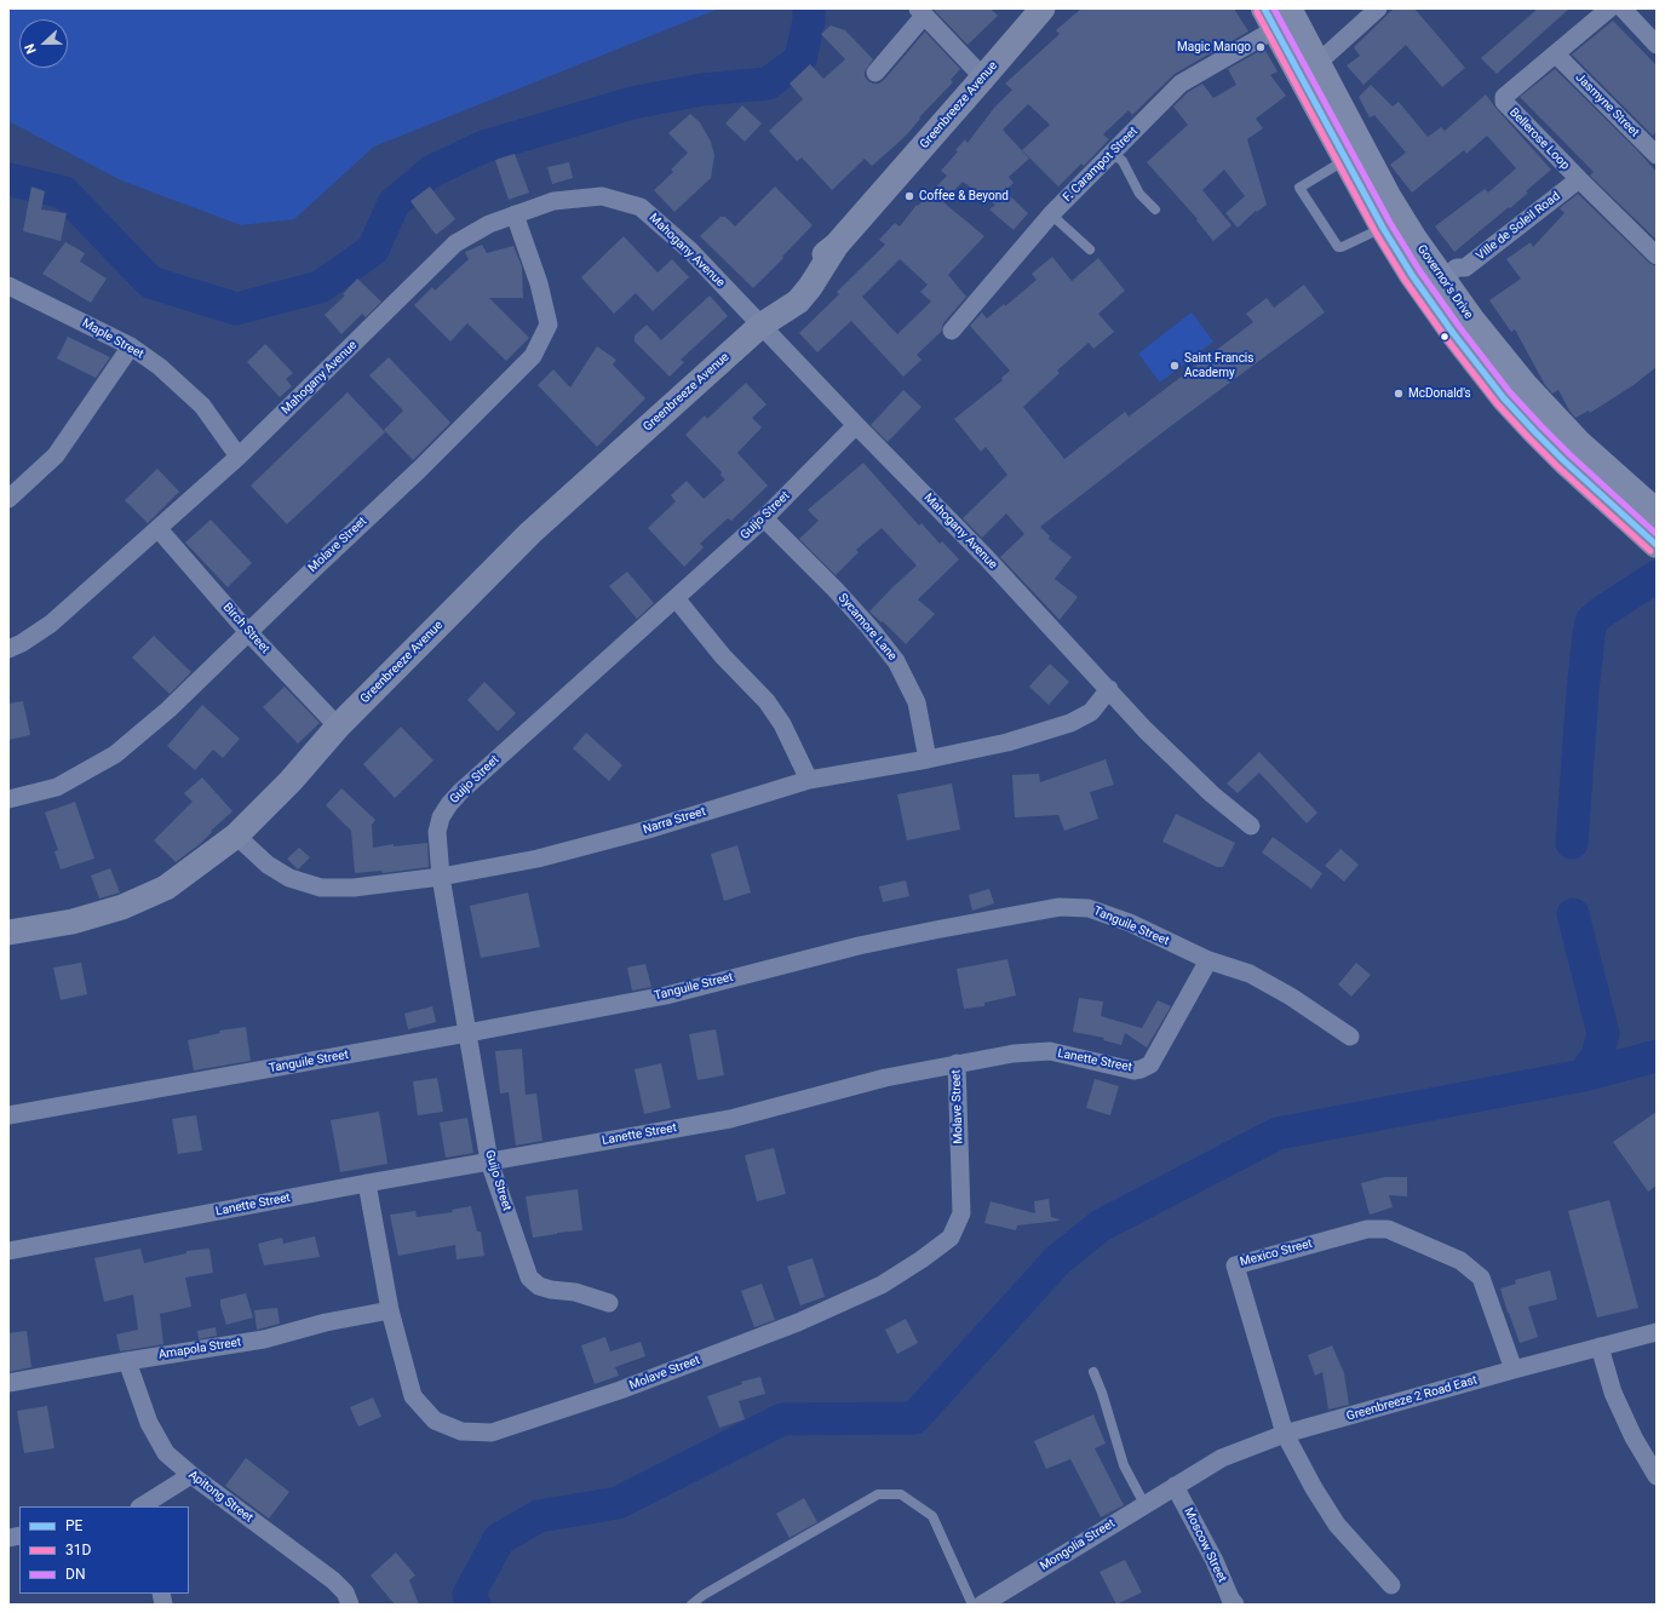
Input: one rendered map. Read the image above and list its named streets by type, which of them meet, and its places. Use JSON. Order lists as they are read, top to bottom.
{
  "streets": {
    "main road": ["Governor's Drive"],
    "street": [
      "Greenbreeze Avenue",
      "Jasmyne Street",
      "Bellerose Loop",
      "F. Carampot Street",
      "Ville de Soleil Road",
      "Mahogany Avenue",
      "Maple Street",
      "Guijo Street",
      "Molave Street",
      "Sycamore Lane",
      "Birch Street",
      "Narra Street",
      "Tanguile Street",
      "Lanette Street",
      "Mexico Street",
      "Amapola Street",
      "Greenbreeze 2 Road East",
      "Apitong Street",
      "Mongolia Street",
      "Moscow Street"
    ]
  },
  "crossings": [
    ["Greenbreeze Avenue", "Mahogany Avenue"],
    ["Greenbreeze Avenue", "Birch Street"],
    ["Greenbreeze Avenue", "Narra Street"],
    ["Jasmyne Street", "Bellerose Loop"],
    ["Bellerose Loop", "Ville de Soleil Road"],
    ["F. Carampot Street", "Governor's Drive"],
    ["Ville de Soleil Road", "Governor's Drive"],
    ["Mahogany Avenue", "Maple Street"],
    ["Mahogany Avenue", "Guijo Street"],
    ["Mahogany Avenue", "Molave Street"],
    ["Mahogany Avenue", "Birch Street"],
    ["Mahogany Avenue", "Narra Street"],
    ["Guijo Street", "Sycamore Lane"],
    ["Guijo Street", "Narra Street"],
    ["Guijo Street", "Tanguile Street"],
    ["Guijo Street", "Lanette Street"],
    ["Molave Street", "Birch Street"],
    ["Molave Street", "Lanette Street"],
    ["Molave Street", "Amapola Street"],
    ["Sycamore Lane", "Narra Street"],
    ["Tanguile Street", "Lanette Street"],
    ["Mexico Street", "Greenbreeze 2 Road East"],
    ["Amapola Street", "Apitong Street"],
    ["Greenbreeze 2 Road East", "Mongolia Street"],
    ["Greenbreeze 2 Road East", "Moscow Street"],
    ["Mongolia Street", "Moscow Street"]
  ],
  "places": [
    "Magic Mango",
    "Coffee & Beyond",
    "Saint Francis Academy",
    "McDonald's"
  ],
  "lines": ["transit line PE", "transit line DN", "transit line 31D"],
  "legend": ["PE", "31D", "DN"],
  "north": "left"
}
